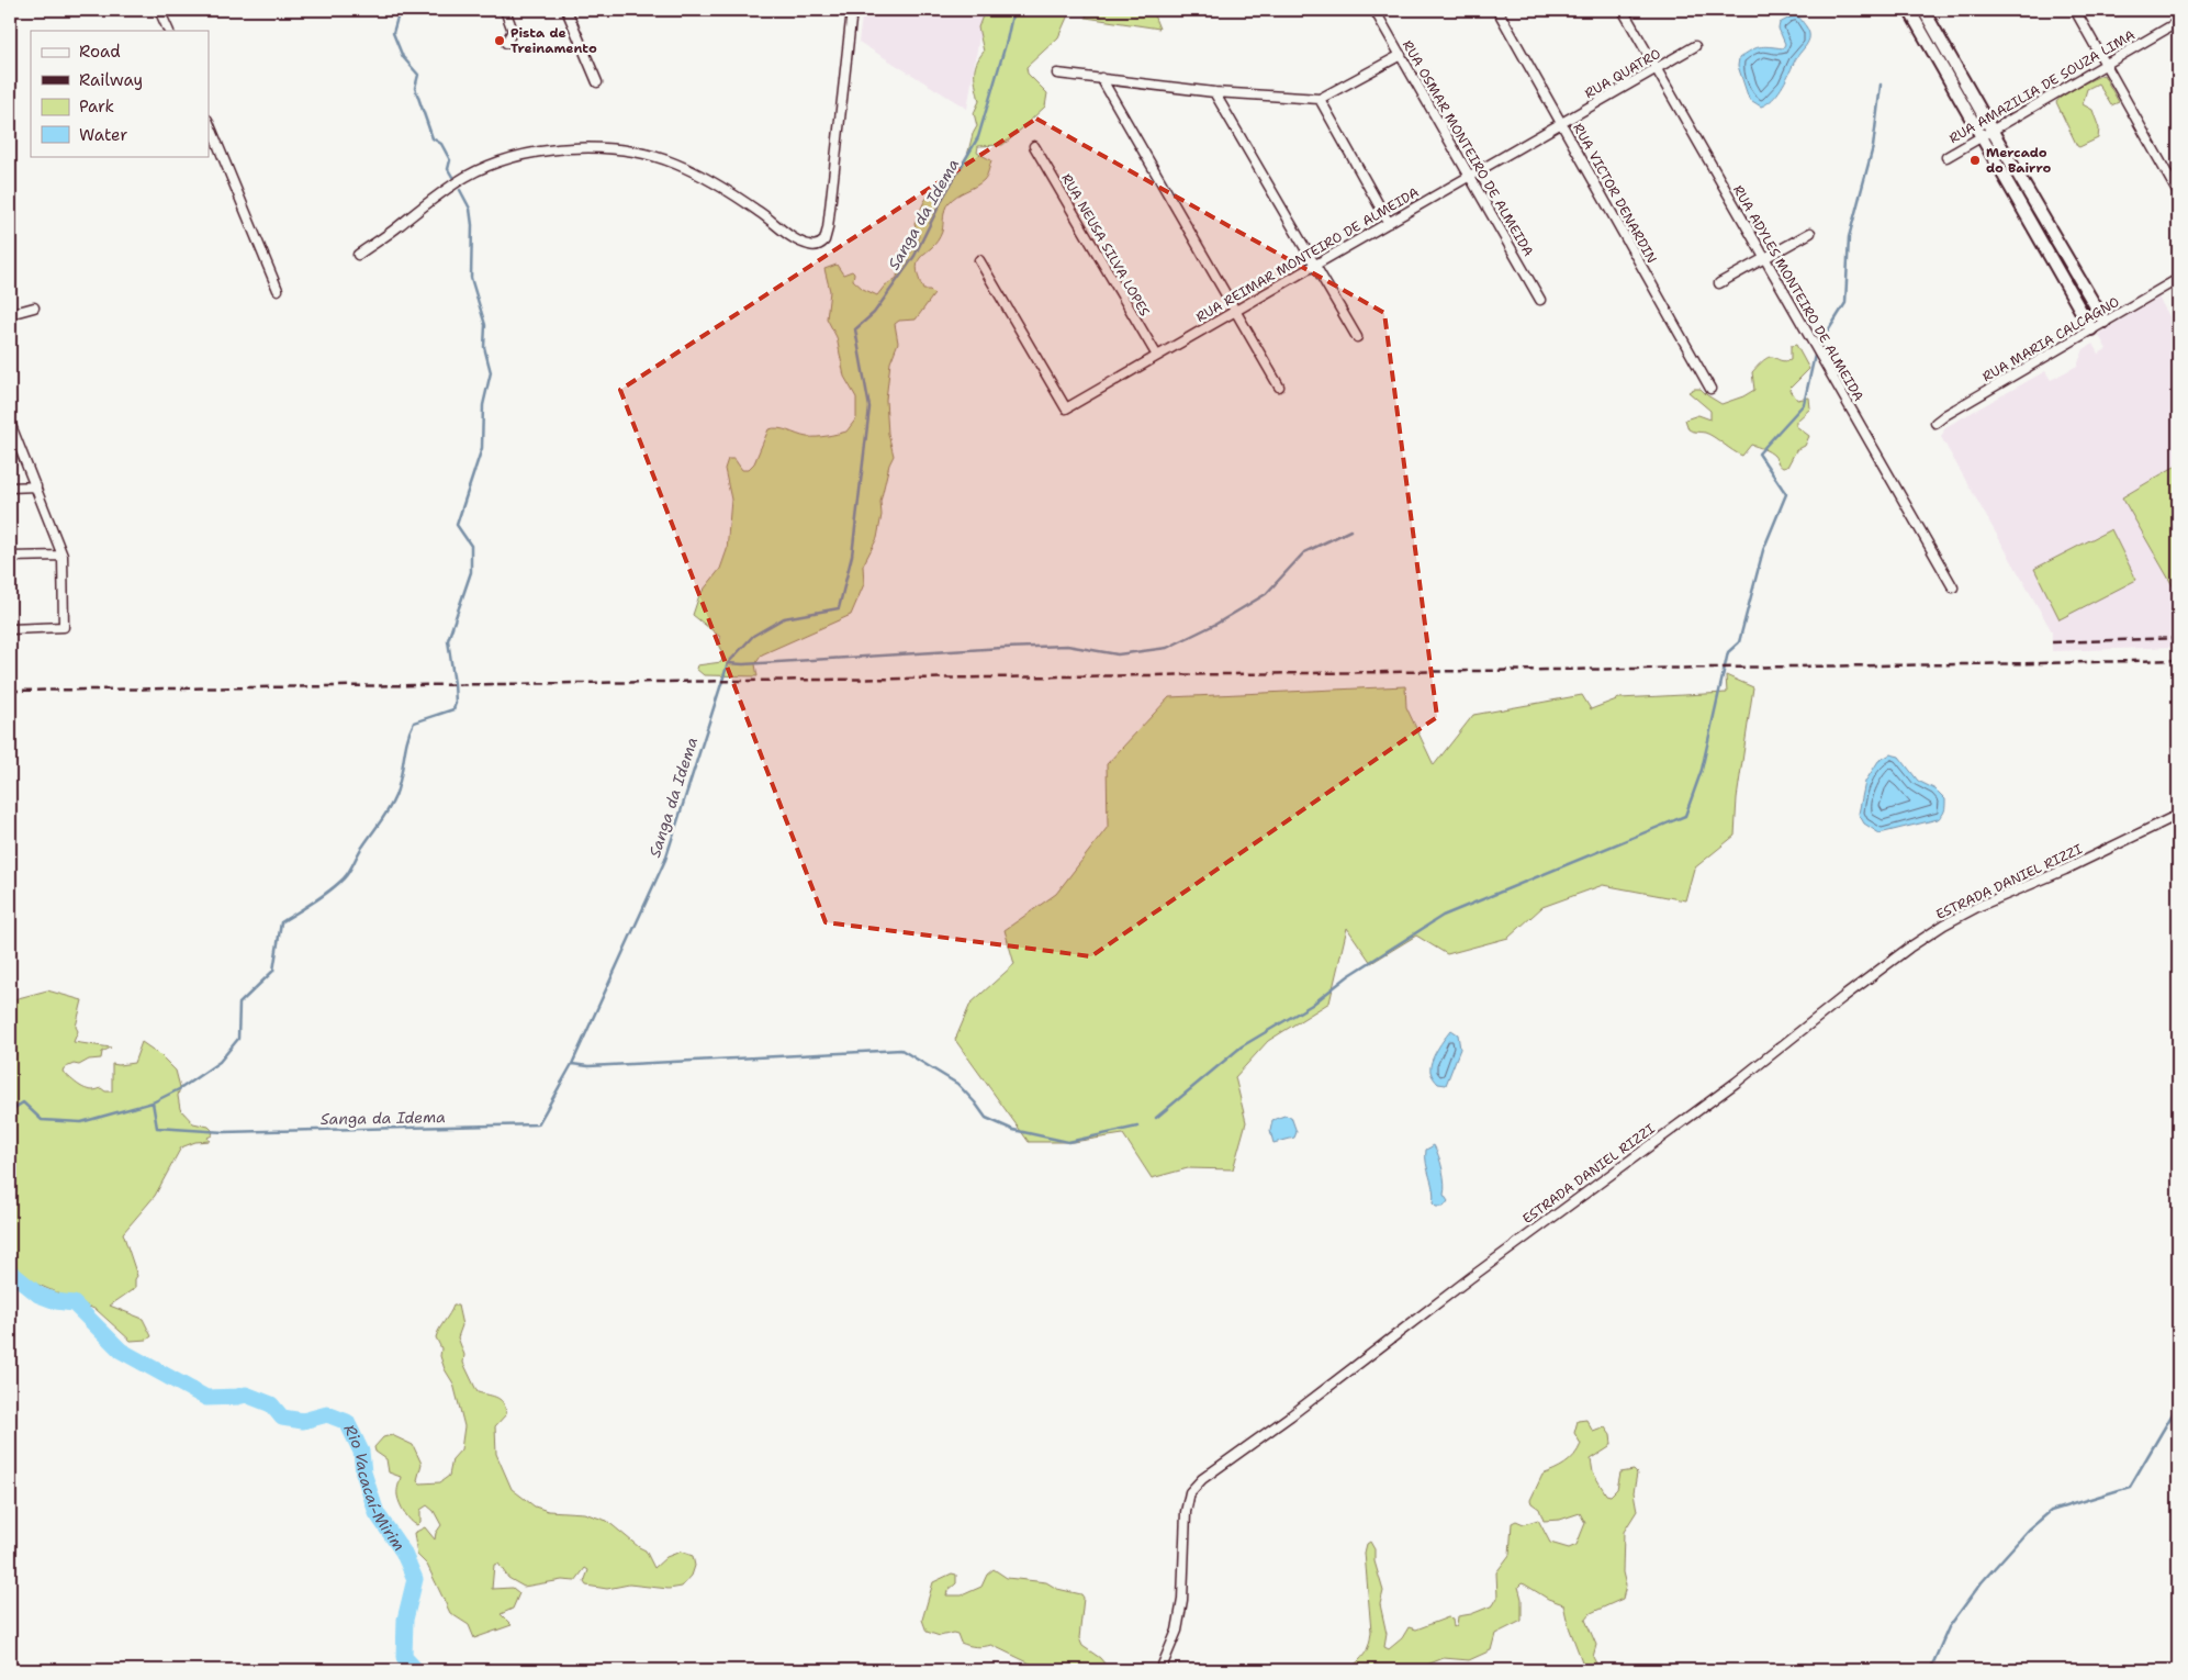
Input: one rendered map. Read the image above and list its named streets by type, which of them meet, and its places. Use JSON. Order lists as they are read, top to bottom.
{
  "streets": {
    "street": [
      "RUA QUATRO",
      "RUA AMAZILIA DE SOUZA LIMA",
      "RUA OSMAR MONTEIRO DE ALMEIDA",
      "RUA VICTOR DENARDIN",
      "RUA NEUSA SILVA LOPES",
      "RUA REIMAR MONTEIRO DE ALMEIDA",
      "RUA ADYLES MONTEIRO DE ALMEIDA",
      "RUA MARIA CALCAGNO",
      "ESTRADA DANIEL RIZZI"
    ]
  },
  "crossings": [
    ["RUA QUATRO", "RUA VICTOR DENARDIN"],
    ["RUA QUATRO", "RUA REIMAR MONTEIRO DE ALMEIDA"],
    ["RUA QUATRO", "RUA ADYLES MONTEIRO DE ALMEIDA"],
    ["RUA OSMAR MONTEIRO DE ALMEIDA", "RUA REIMAR MONTEIRO DE ALMEIDA"],
    ["RUA VICTOR DENARDIN", "RUA REIMAR MONTEIRO DE ALMEIDA"],
    ["RUA NEUSA SILVA LOPES", "RUA REIMAR MONTEIRO DE ALMEIDA"]
  ],
  "water": ["Sanga da Idema", "Rio Vacacaí-Mirim"],
  "places": ["Pista de Treinamento", "Mercado do Bairro"],
  "legend": [
    "Road",
    "Railway",
    "Park",
    "Water"
  ]
}
